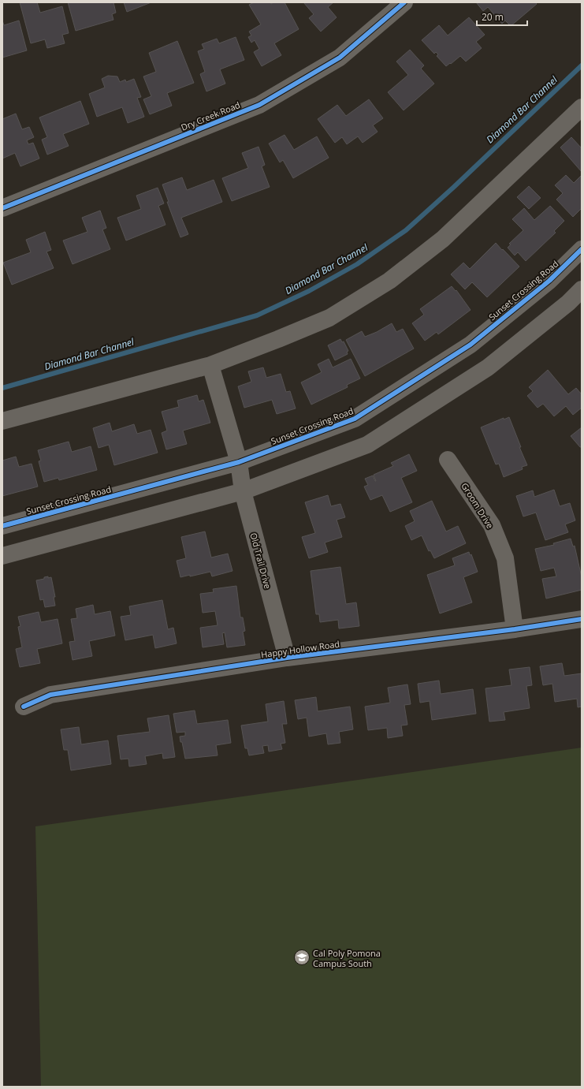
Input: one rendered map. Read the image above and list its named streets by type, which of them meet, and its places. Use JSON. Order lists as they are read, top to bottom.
{
  "streets": {
    "street": [
      "Dry Creek Road",
      "Sunset Crossing Road",
      "Groom Drive",
      "Old Trail Drive",
      "Happy Hollow Road"
    ]
  },
  "crossings": [
    ["Sunset Crossing Road", "Old Trail Drive"],
    ["Groom Drive", "Happy Hollow Road"],
    ["Old Trail Drive", "Happy Hollow Road"]
  ],
  "water": ["Diamond Bar Channel"],
  "places": {
    "school or university": ["Cal Poly Pomona Campus South"]
  },
  "scale_bar": "20 m"
}
